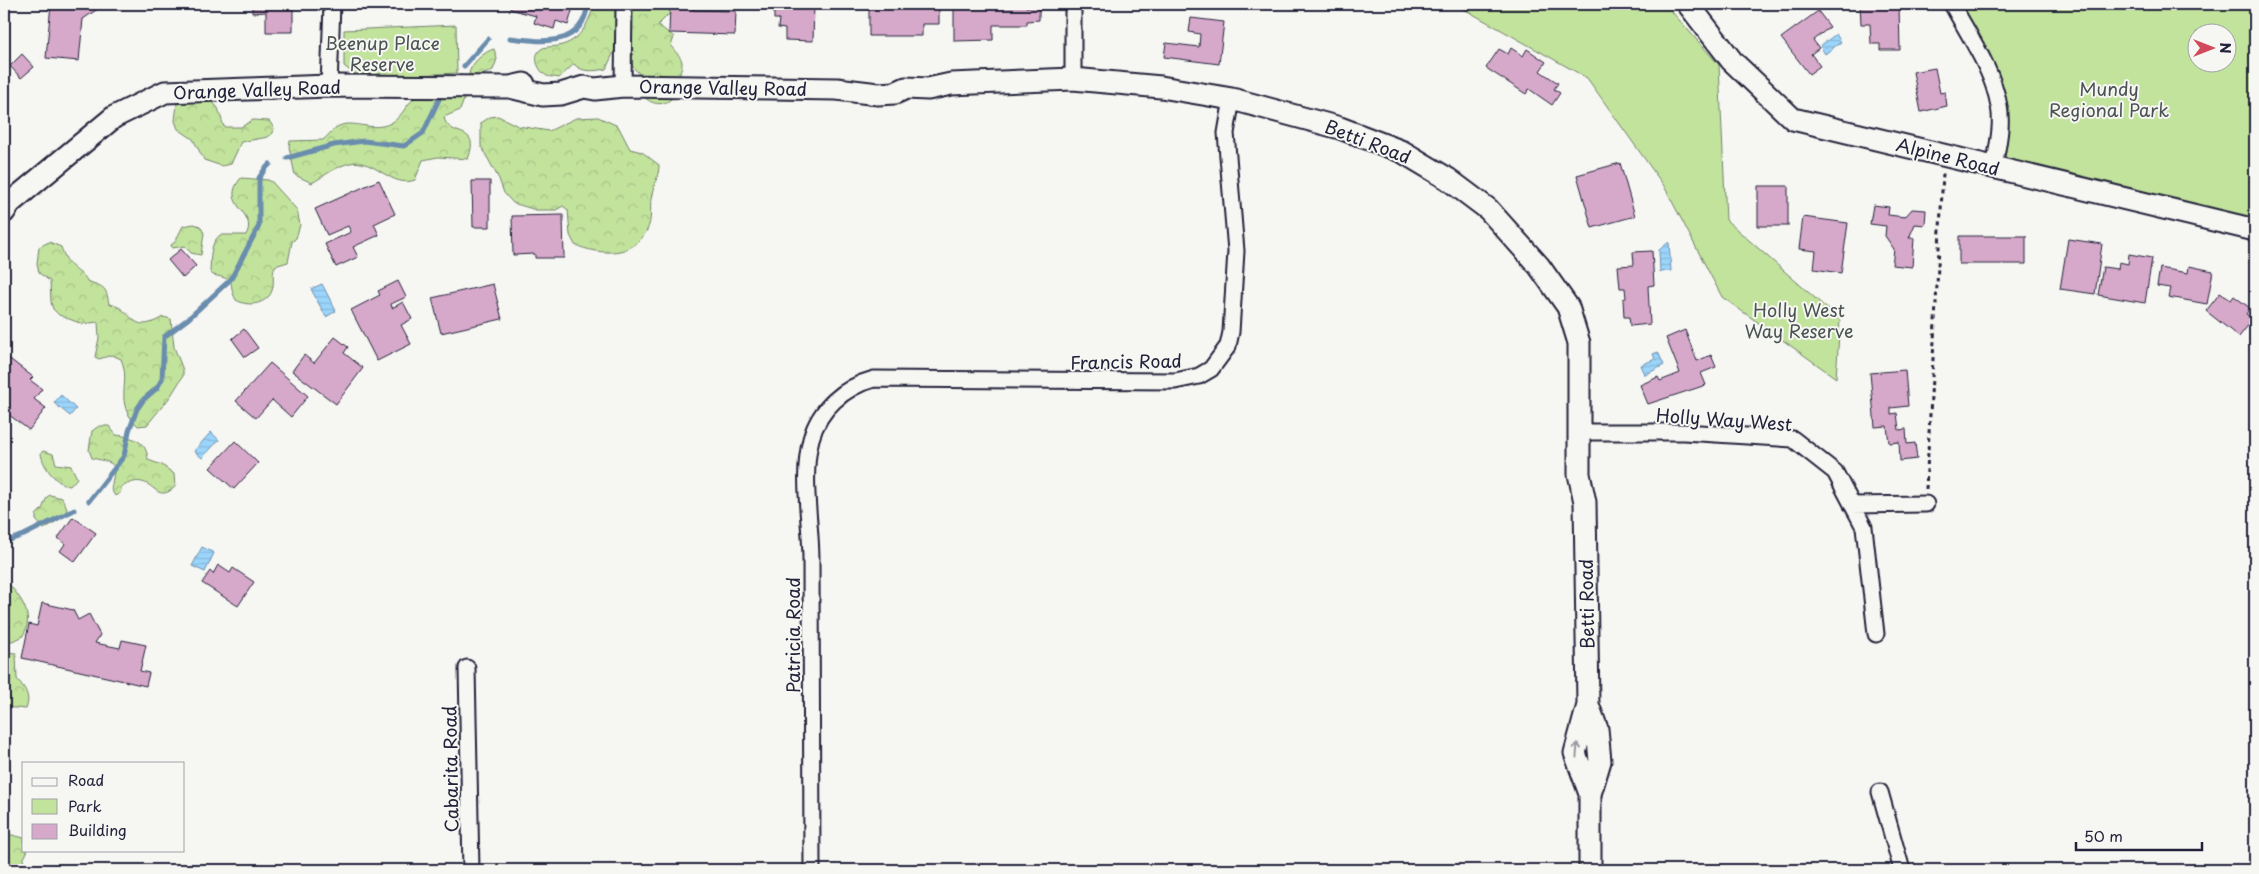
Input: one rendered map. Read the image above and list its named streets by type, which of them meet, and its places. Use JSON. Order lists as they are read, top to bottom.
{
  "streets": {
    "street": [
      "Orange Valley Road",
      "Betti Road",
      "Alpine Road",
      "Francis Road",
      "Holly Way West",
      "Patricia Road",
      "Cabarita Road"
    ]
  },
  "crossings": [
    ["Orange Valley Road", "Betti Road"],
    ["Betti Road", "Francis Road"],
    ["Betti Road", "Holly Way West"],
    ["Francis Road", "Patricia Road"]
  ],
  "parks": ["Beenup Place Reserve", "Mundy Regional Park", "Holly West Way Reserve"],
  "legend": ["Road", "Park", "Building"],
  "scale_bar": "50 m",
  "north": "right"
}
